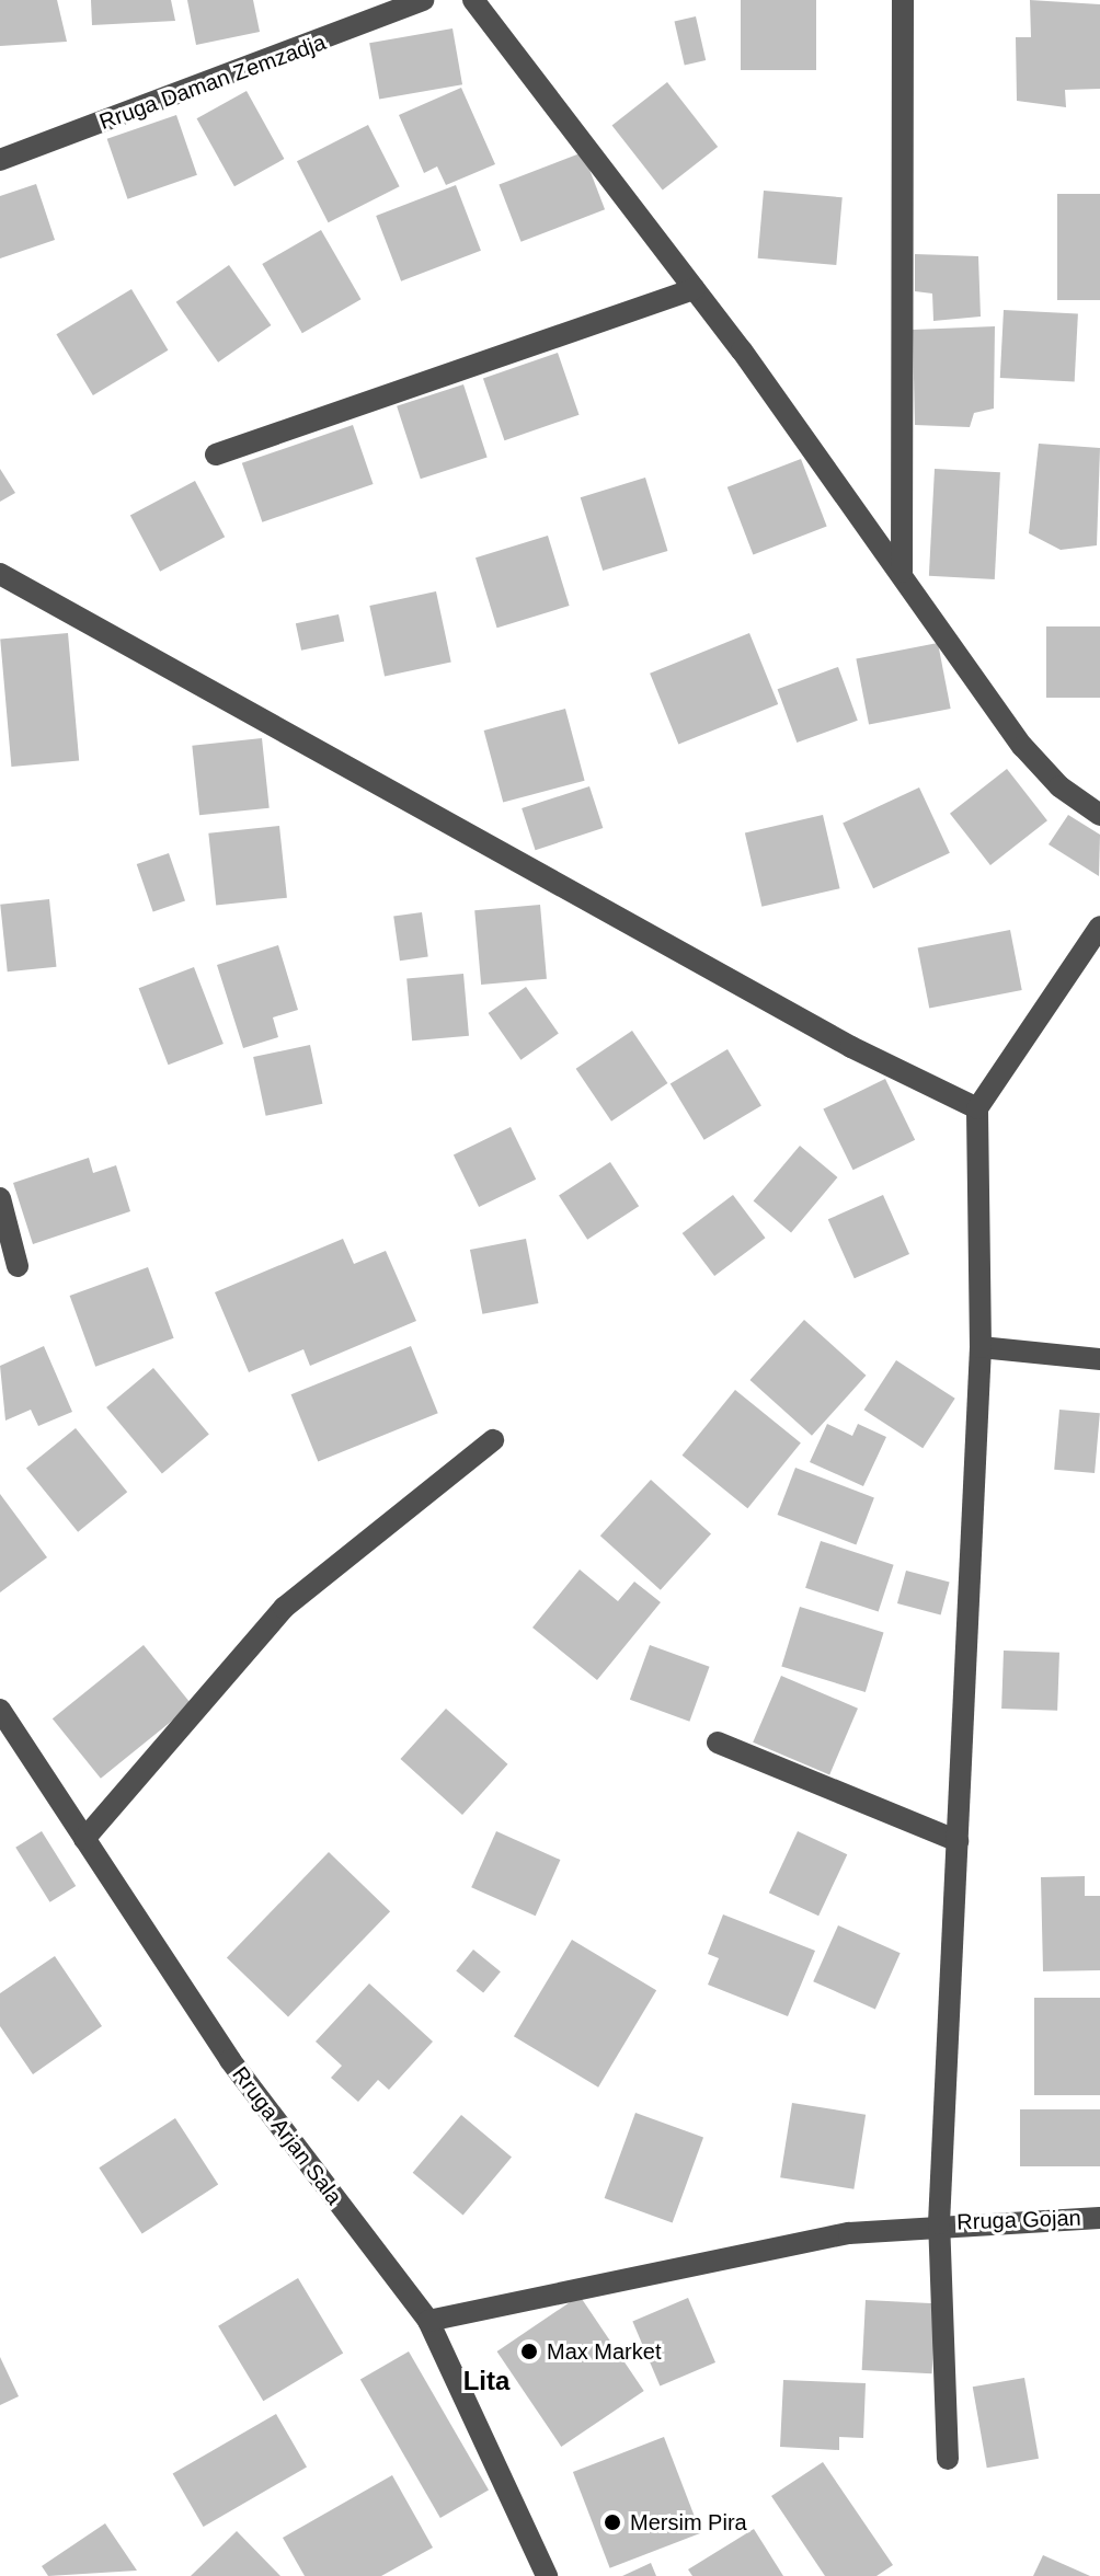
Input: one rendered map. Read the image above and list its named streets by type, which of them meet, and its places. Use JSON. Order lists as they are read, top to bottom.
{
  "streets": {
    "street": ["Rruga Daman Zemzadja", "Rruga Arjan Sala", "Rruga Gojan"]
  },
  "crossings": [
    ["Rruga Arjan Sala", "Rruga Gojan"]
  ],
  "districts": ["Lita"],
  "places": ["Max Market", "Mersim Pira"]
}
